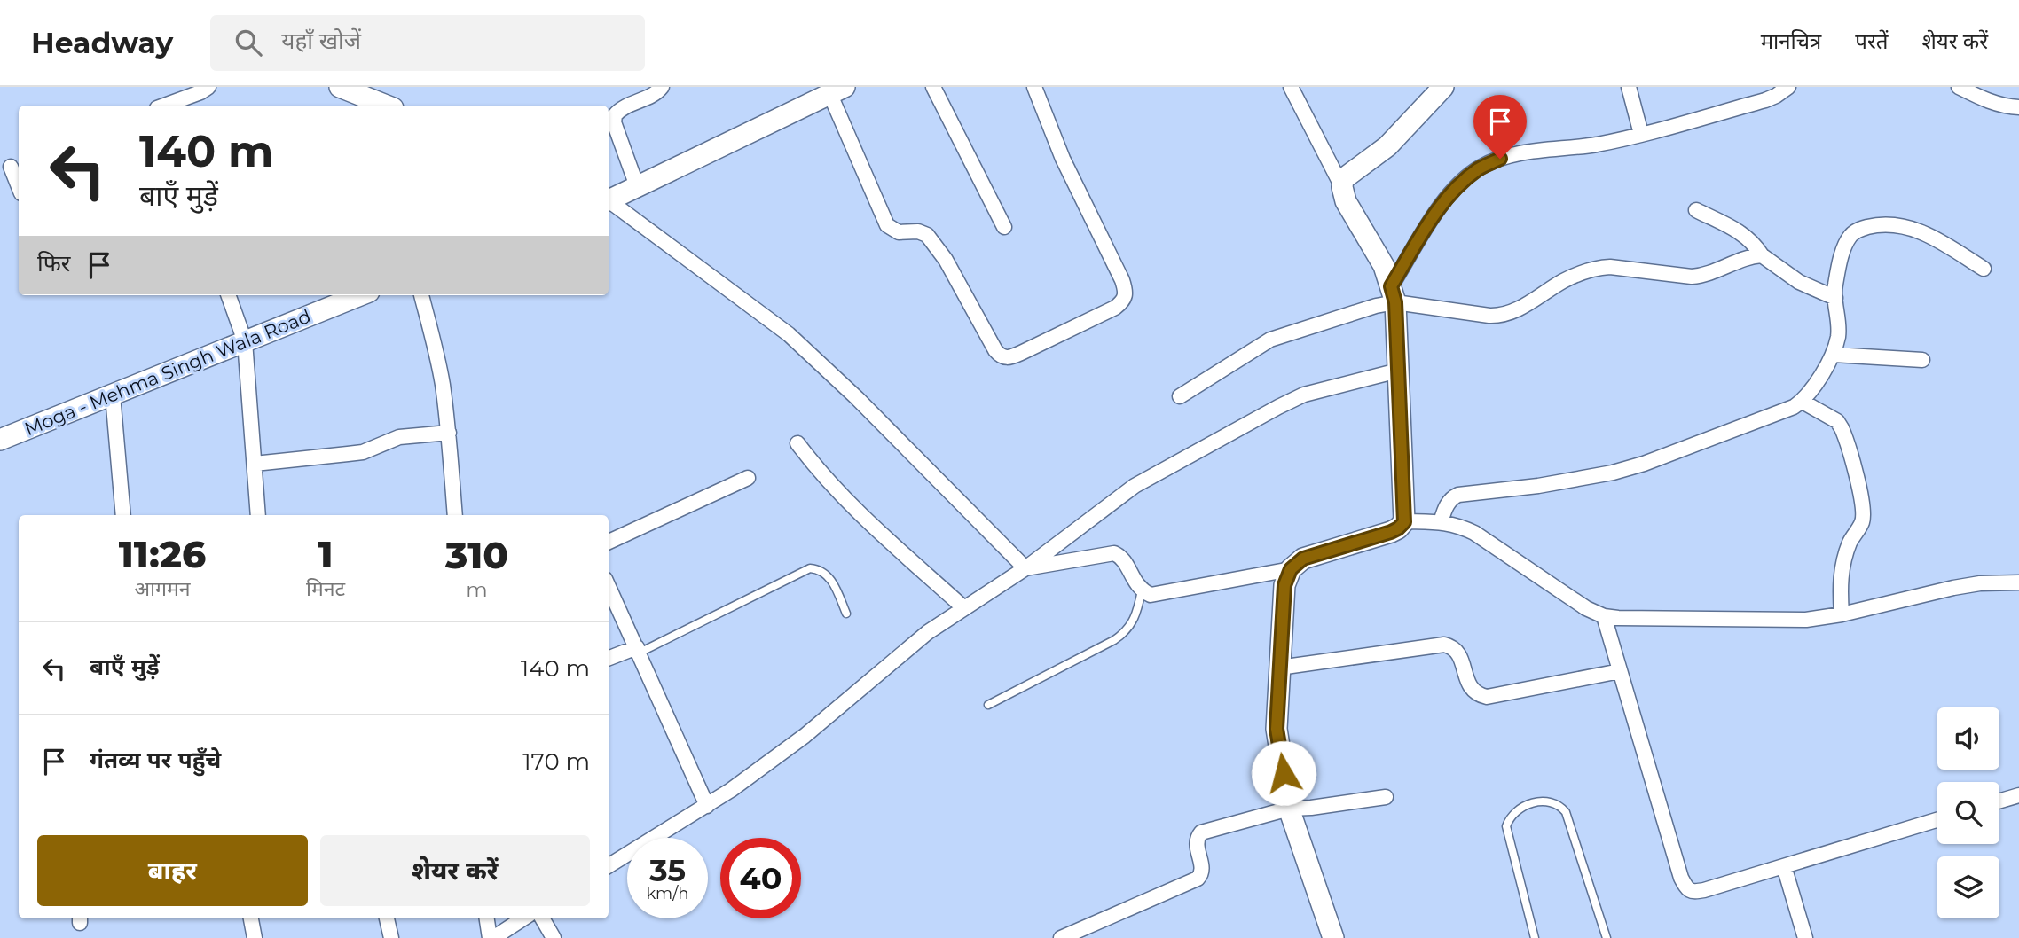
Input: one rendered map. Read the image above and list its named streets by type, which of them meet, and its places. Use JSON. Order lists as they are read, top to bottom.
{
  "streets": {
    "street": ["Moga - Mehma Singh Wala Road"]
  },
  "page": {
    "header": "Headway",
    "search": "यहाँ खोजें",
    "nav": ["मानचित्र", "परतें", "शेयर करें"],
    "turn": ["140 m", "बाएँ मुड़ें"],
    "then": "फिर",
    "eta": [
      "11:26",
      "आगमन",
      "1",
      "मिनट",
      "310",
      "m"
    ],
    "list": [
      {
        "name": "बाएँ मुड़ें",
        "value": "140 m"
      },
      {
        "name": "गंतव्य पर पहुँचे",
        "value": "170 m"
      }
    ],
    "buttons": ["बाहर", "शेयर करें"],
    "speed": "35 km/h",
    "limit": "40"
  }
}
